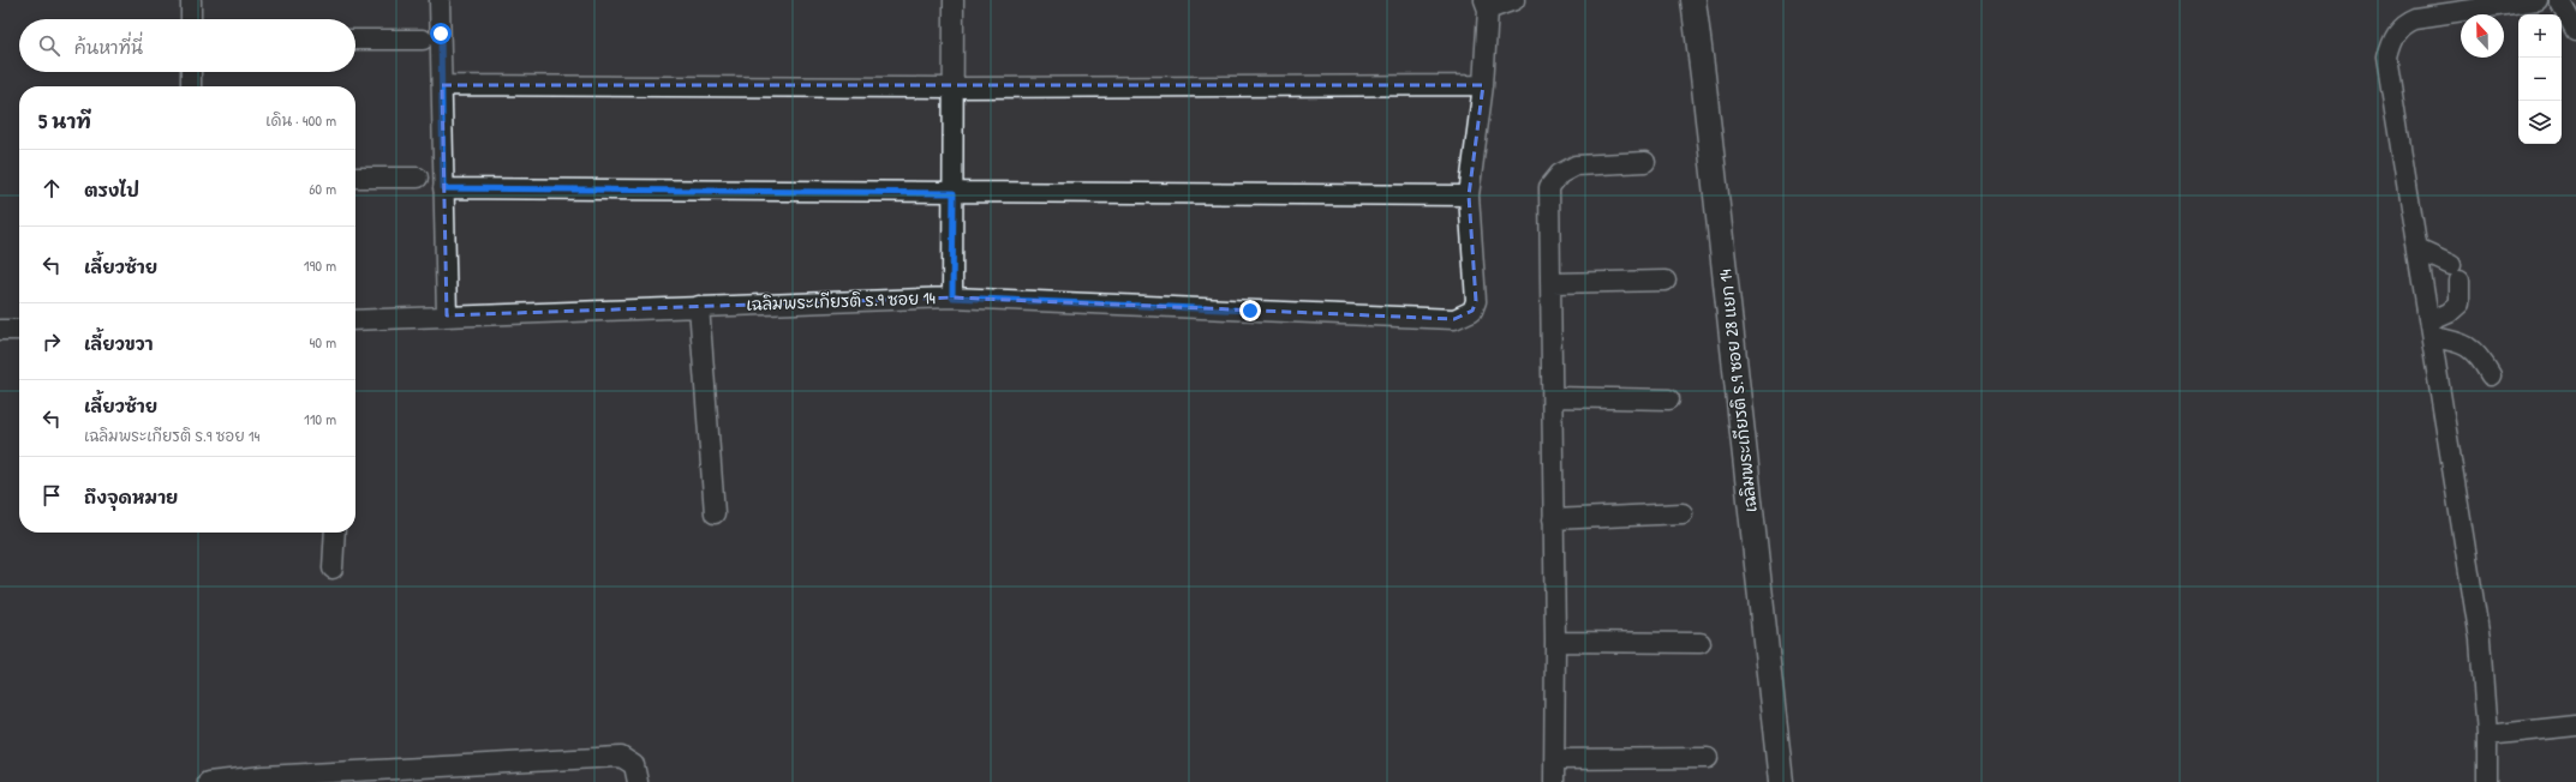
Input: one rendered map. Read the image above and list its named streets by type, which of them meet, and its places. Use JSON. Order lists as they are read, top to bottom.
{
  "streets": {
    "street": ["เฉลิมพระเกียรติ ร.9 ซอย 14", "เฉลิมพระเกียรติ ร.9 ซอย 28 แยก 14"]
  },
  "north": "top",
  "page": {
    "map_buttons": ["+", "−"],
    "search": "ค้นหาที่นี่",
    "heading": ["5 นาที", "เดิน · 400 m"],
    "list": [
      ["ตรงไป", "60 m"],
      ["เลี้ยวซ้าย", "190 m"],
      ["เลี้ยวขวา", "40 m"],
      ["เลี้ยวซ้าย", "เฉลิมพระเกียรติ ร.9 ซอย 14", "110 m"],
      "ถึงจุดหมาย"
    ]
  }
}
